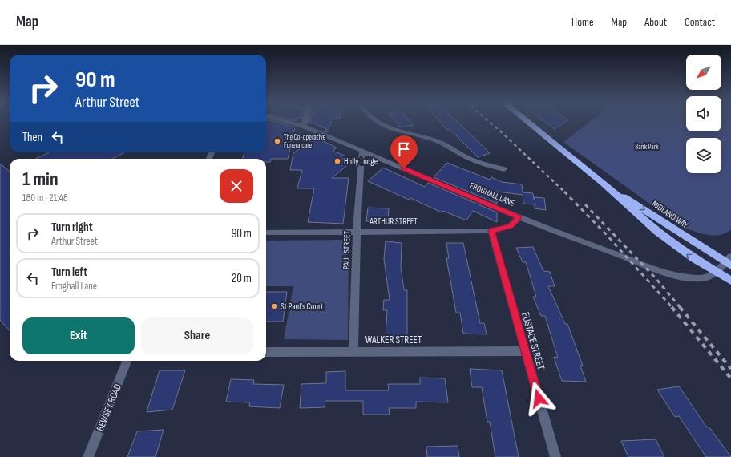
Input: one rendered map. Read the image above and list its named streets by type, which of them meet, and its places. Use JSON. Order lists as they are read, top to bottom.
{
  "streets": {
    "highway": ["MIDLAND WAY"],
    "street": [
      "FROGHALL LANE",
      "ARTHUR STREET",
      "PAUL STREET",
      "WALKER STREET",
      "EUSTACE STREET",
      "BEWSEY ROAD"
    ]
  },
  "crossings": [
    ["FROGHALL LANE", "MIDLAND WAY"],
    ["FROGHALL LANE", "ARTHUR STREET"],
    ["FROGHALL LANE", "PAUL STREET"],
    ["ARTHUR STREET", "PAUL STREET"],
    ["ARTHUR STREET", "EUSTACE STREET"],
    ["PAUL STREET", "WALKER STREET"],
    ["WALKER STREET", "EUSTACE STREET"]
  ],
  "parks": ["Bank Park"],
  "places": ["The Co-operative Funeralcare", "Holly Lodge", "St Paul's Court"],
  "north": "bottom left",
  "page": {
    "header": "Map",
    "nav": [
      "Home",
      "Map",
      "About",
      "Contact"
    ],
    "turn": ["90 m", "Arthur Street"],
    "then": "Then",
    "heading": ["1 min", "180 m · 21:48"],
    "list": [
      {
        "name": "Turn right",
        "note": "Arthur Street",
        "value": "90 m"
      },
      {
        "name": "Turn left",
        "note": "Froghall Lane",
        "value": "20 m"
      }
    ],
    "buttons": ["Exit", "Share"]
  }
}
